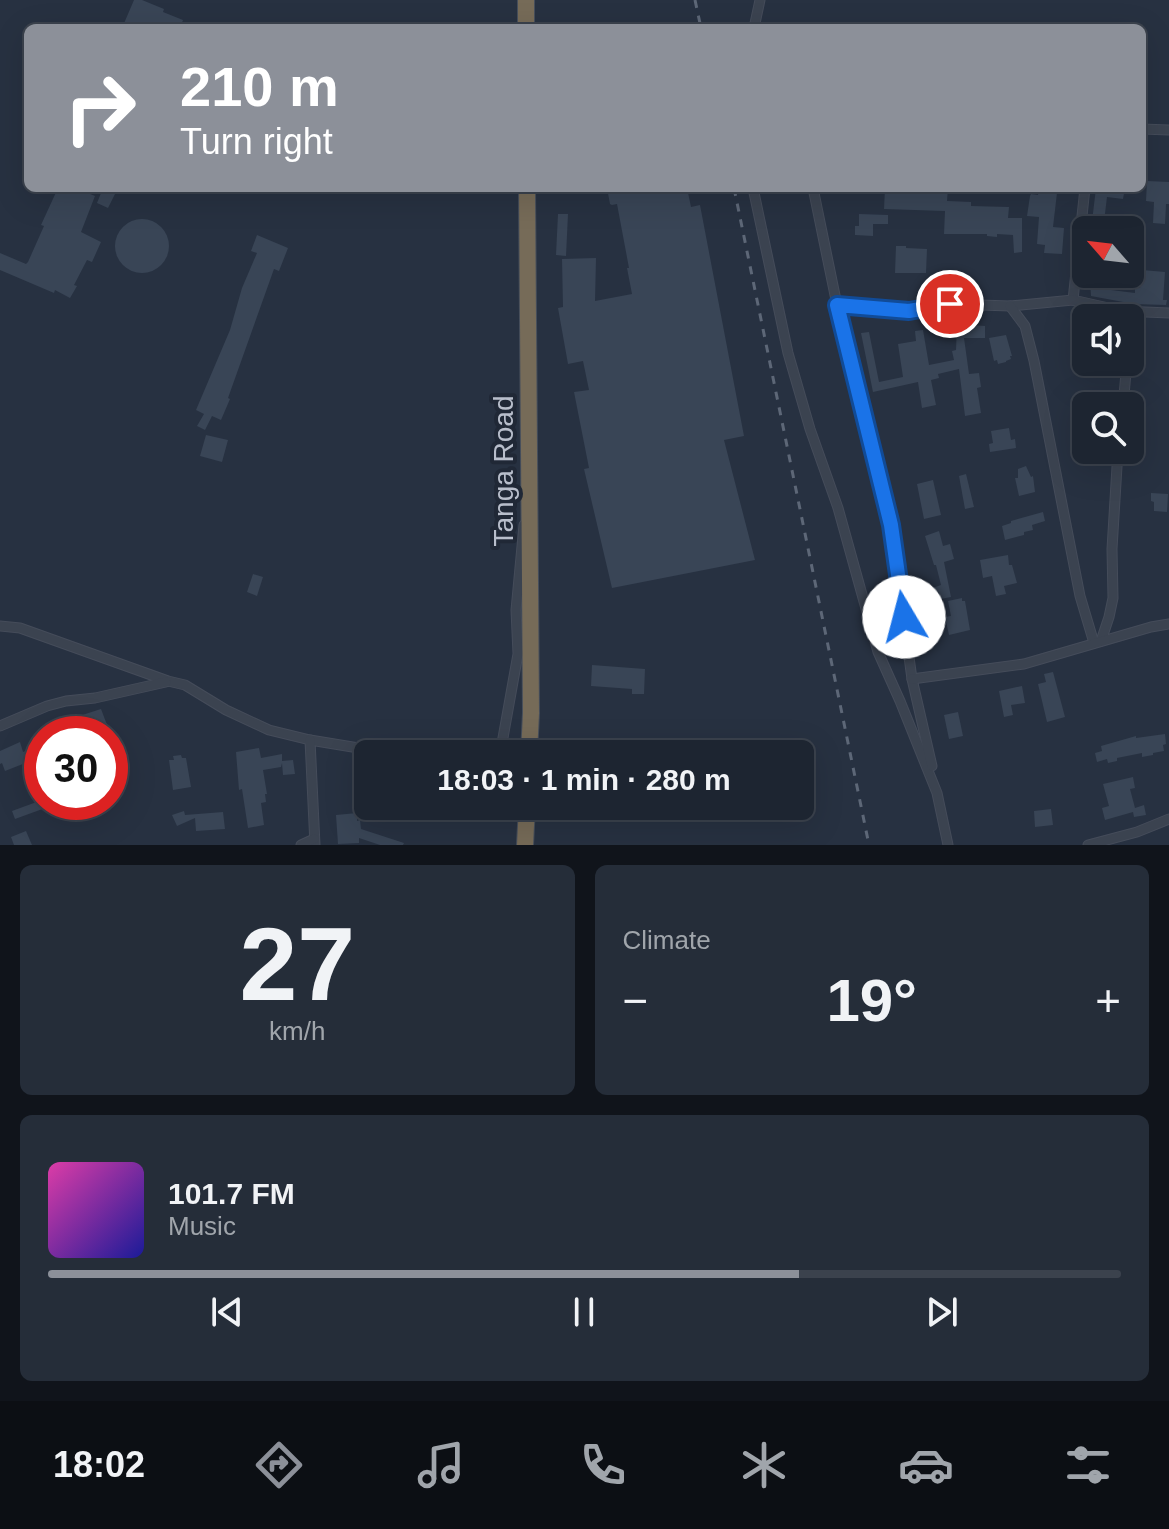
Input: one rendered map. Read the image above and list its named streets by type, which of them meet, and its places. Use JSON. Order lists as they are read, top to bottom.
{
  "streets": {
    "highway": ["Tanga Road"]
  },
  "north": "top left",
  "page": {
    "turn": ["210 m", "Turn right"],
    "limit": "30",
    "trip": "18:03 · 1 min · 280 m",
    "tile": [
      ["27", "km/h"],
      "Climate"
    ],
    "heat": ["−", "19°", "+"],
    "song": ["101.7 FM", "Music"],
    "tabs": "18:02"
  }
}
